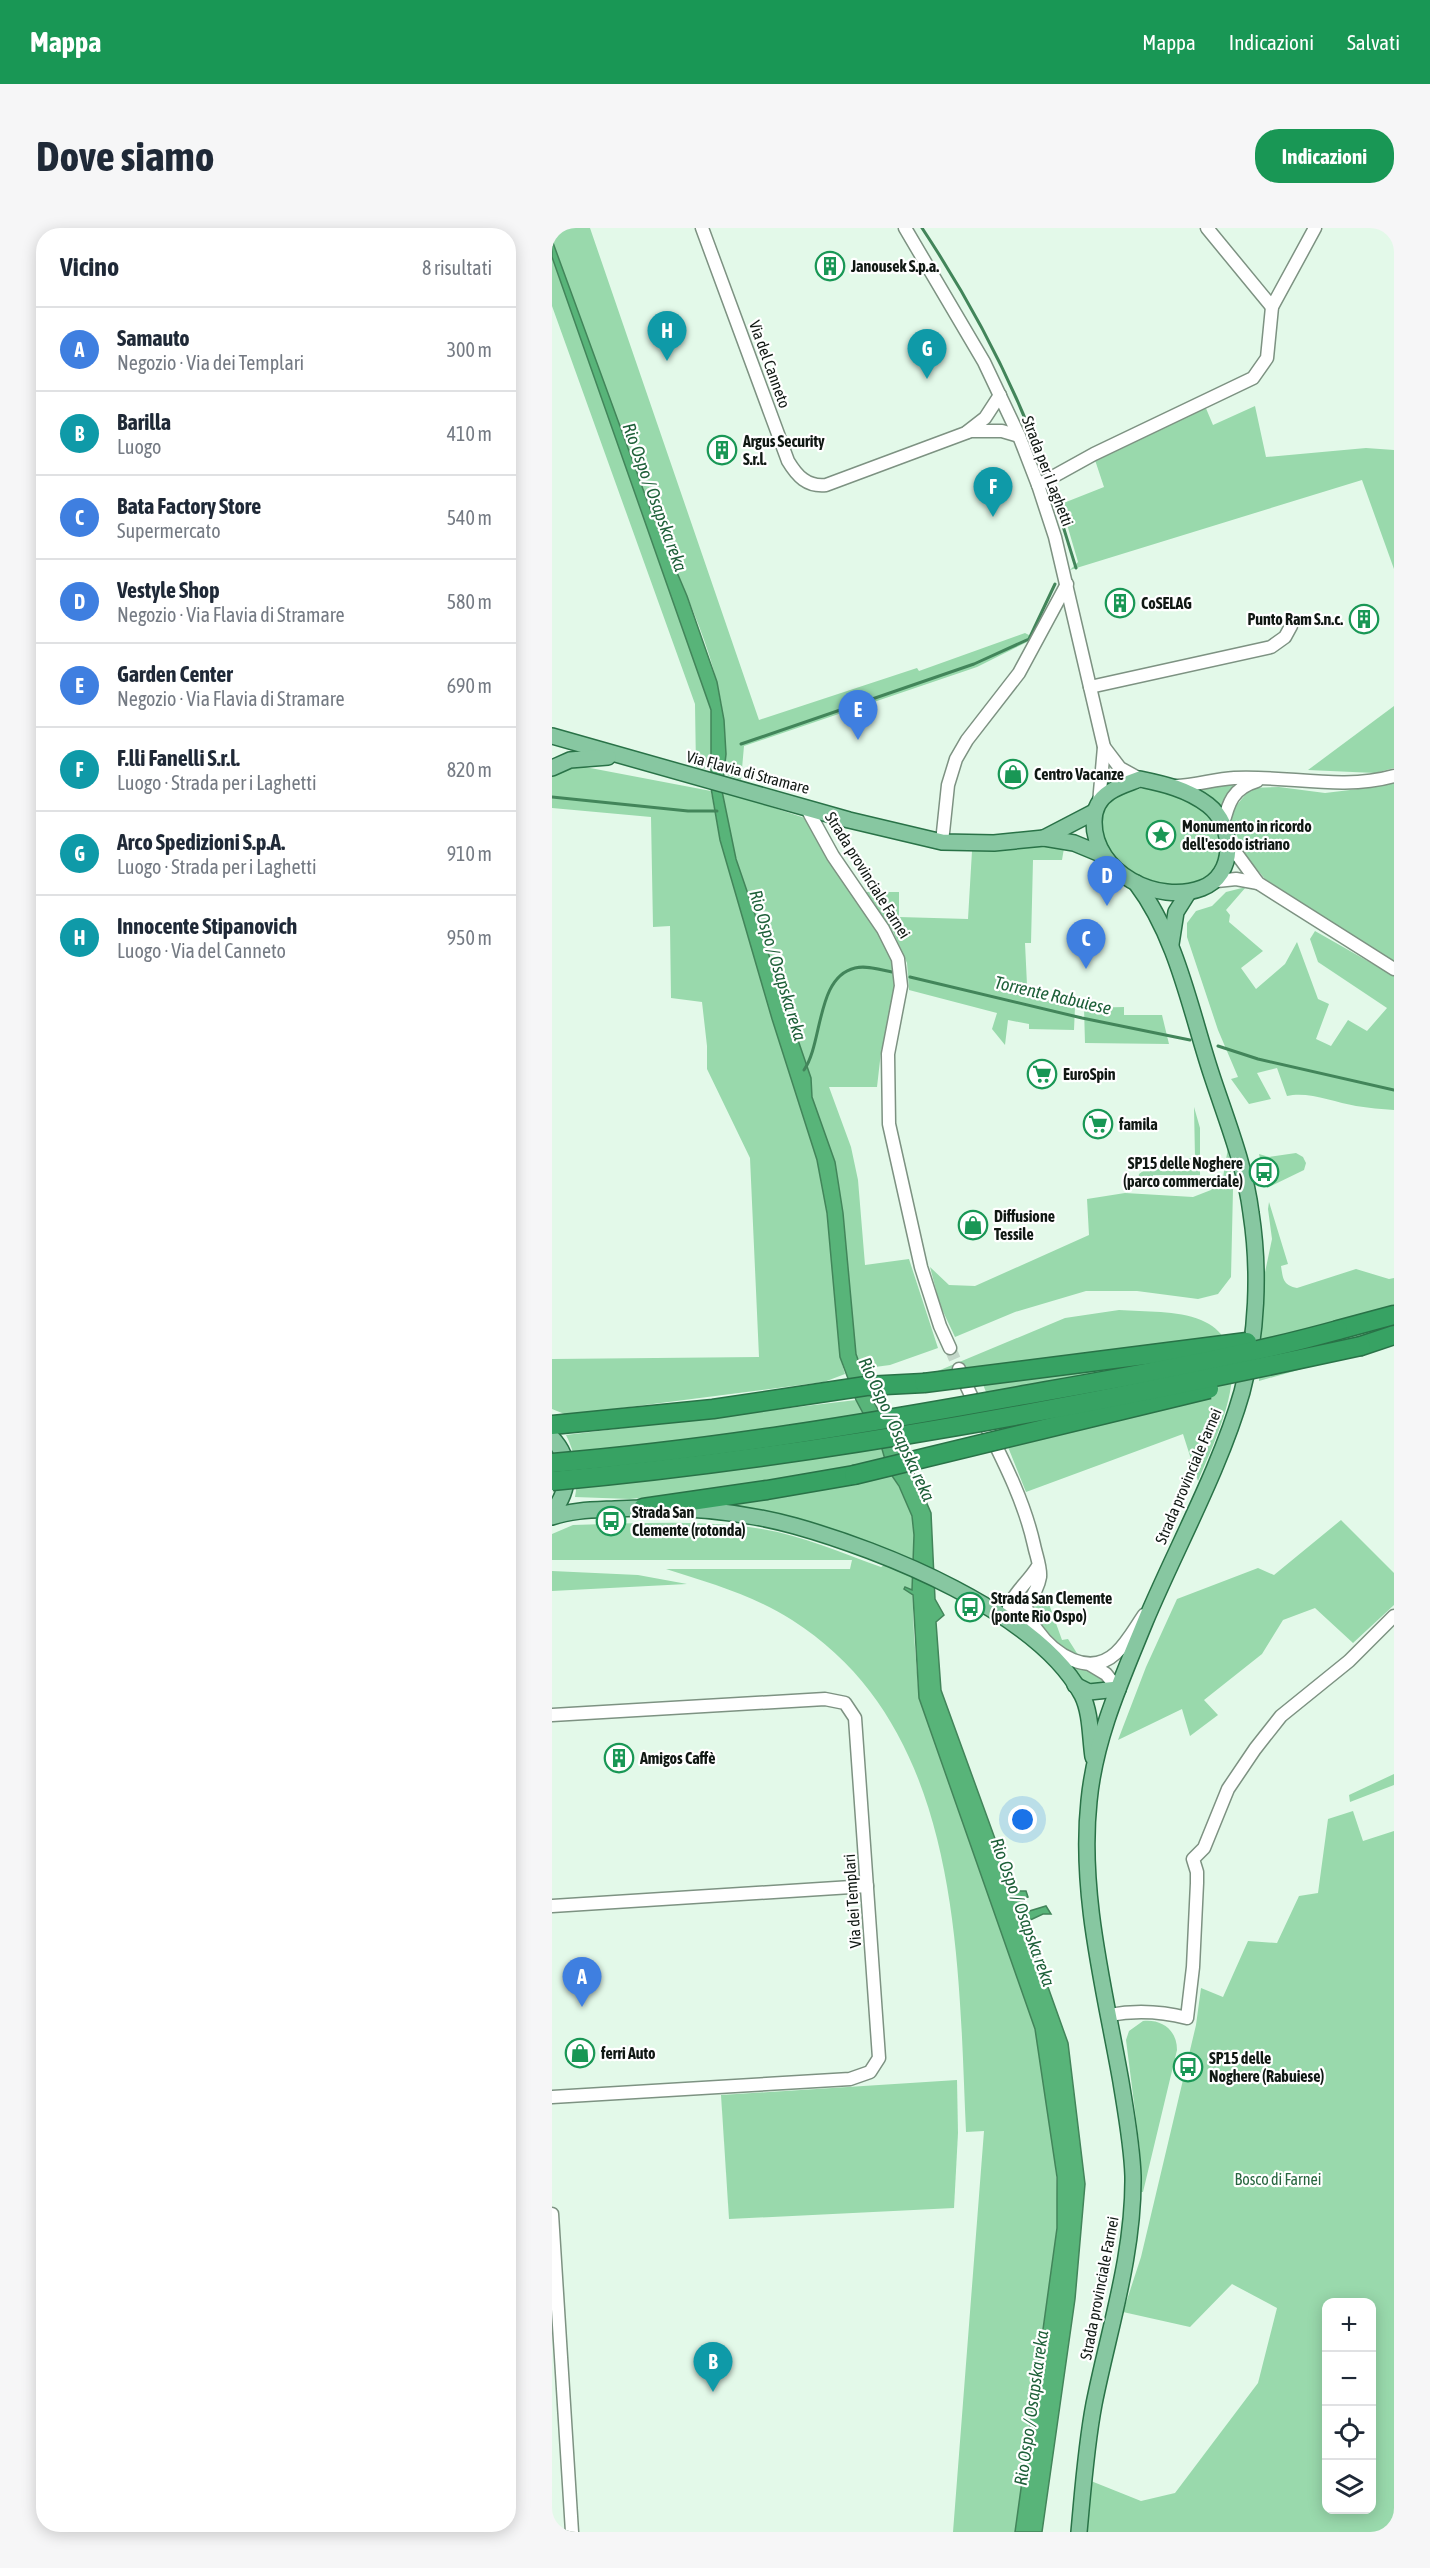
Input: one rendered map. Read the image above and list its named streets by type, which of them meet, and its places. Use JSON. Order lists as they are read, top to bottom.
{
  "streets": {
    "main road": ["Via Flavia di Stramare", "Strada provinciale Farnei"],
    "street": ["Via del Canneto", "Strada per i Laghetti", "Via dei Templari"]
  },
  "crossings": [
    ["Via del Canneto", "Strada per i Laghetti"],
    ["Strada per i Laghetti", "Via Flavia di Stramare"],
    ["Strada per i Laghetti", "Strada provinciale Farnei"],
    ["Via Flavia di Stramare", "Strada provinciale Farnei"]
  ],
  "water": ["Rio Ospo / Osapska reka", "Torrente Rabuiese"],
  "parks": ["Bosco di Farnei"],
  "places": {
    "building": [
      "Janousek S.p.a.",
      "Argus Security S.r.l.",
      "CoSELAG",
      "Punto Ram S.n.c.",
      "Amigos Caffè"
    ],
    "shop": ["Centro Vacanze", "Diffusione Tessile", "ferri Auto"],
    "place": ["Monumento in ricordo dell'esodo istriano"],
    "supermarket": ["EuroSpin", "famila"],
    "bus stop": [
      "SP15 delle Noghere (parco commerciale)",
      "Strada San Clemente (rotonda)",
      "Strada San Clemente (ponte Rio Ospo)",
      "SP15 delle Noghere (Rabuiese)"
    ]
  },
  "page": {
    "header": "Mappa",
    "nav": ["Mappa", "Indicazioni", "Salvati"],
    "buttons": "Indicazioni",
    "title": "Dove siamo",
    "heading": ["Vicino", "8 risultati"],
    "list": [
      {
        "mark": "A",
        "name": "Samauto",
        "note": "Negozio · Via dei Templari",
        "value": "300 m"
      },
      {
        "mark": "B",
        "name": "Barilla",
        "note": "Luogo",
        "value": "410 m"
      },
      {
        "mark": "C",
        "name": "Bata Factory Store",
        "note": "Supermercato",
        "value": "540 m"
      },
      {
        "mark": "D",
        "name": "Vestyle Shop",
        "note": "Negozio · Via Flavia di Stramare",
        "value": "580 m"
      },
      {
        "mark": "E",
        "name": "Garden Center",
        "note": "Negozio · Via Flavia di Stramare",
        "value": "690 m"
      },
      {
        "mark": "F",
        "name": "F.lli Fanelli S.r.l.",
        "note": "Luogo · Strada per i Laghetti",
        "value": "820 m"
      },
      {
        "mark": "G",
        "name": "Arco Spedizioni S.p.A.",
        "note": "Luogo · Strada per i Laghetti",
        "value": "910 m"
      },
      {
        "mark": "H",
        "name": "Innocente Stipanovich",
        "note": "Luogo · Via del Canneto",
        "value": "950 m"
      }
    ],
    "pins": [
      "H",
      "G",
      "F",
      "E",
      "D",
      "C",
      "A",
      "B"
    ],
    "map_buttons": ["+", "−"]
  }
}
